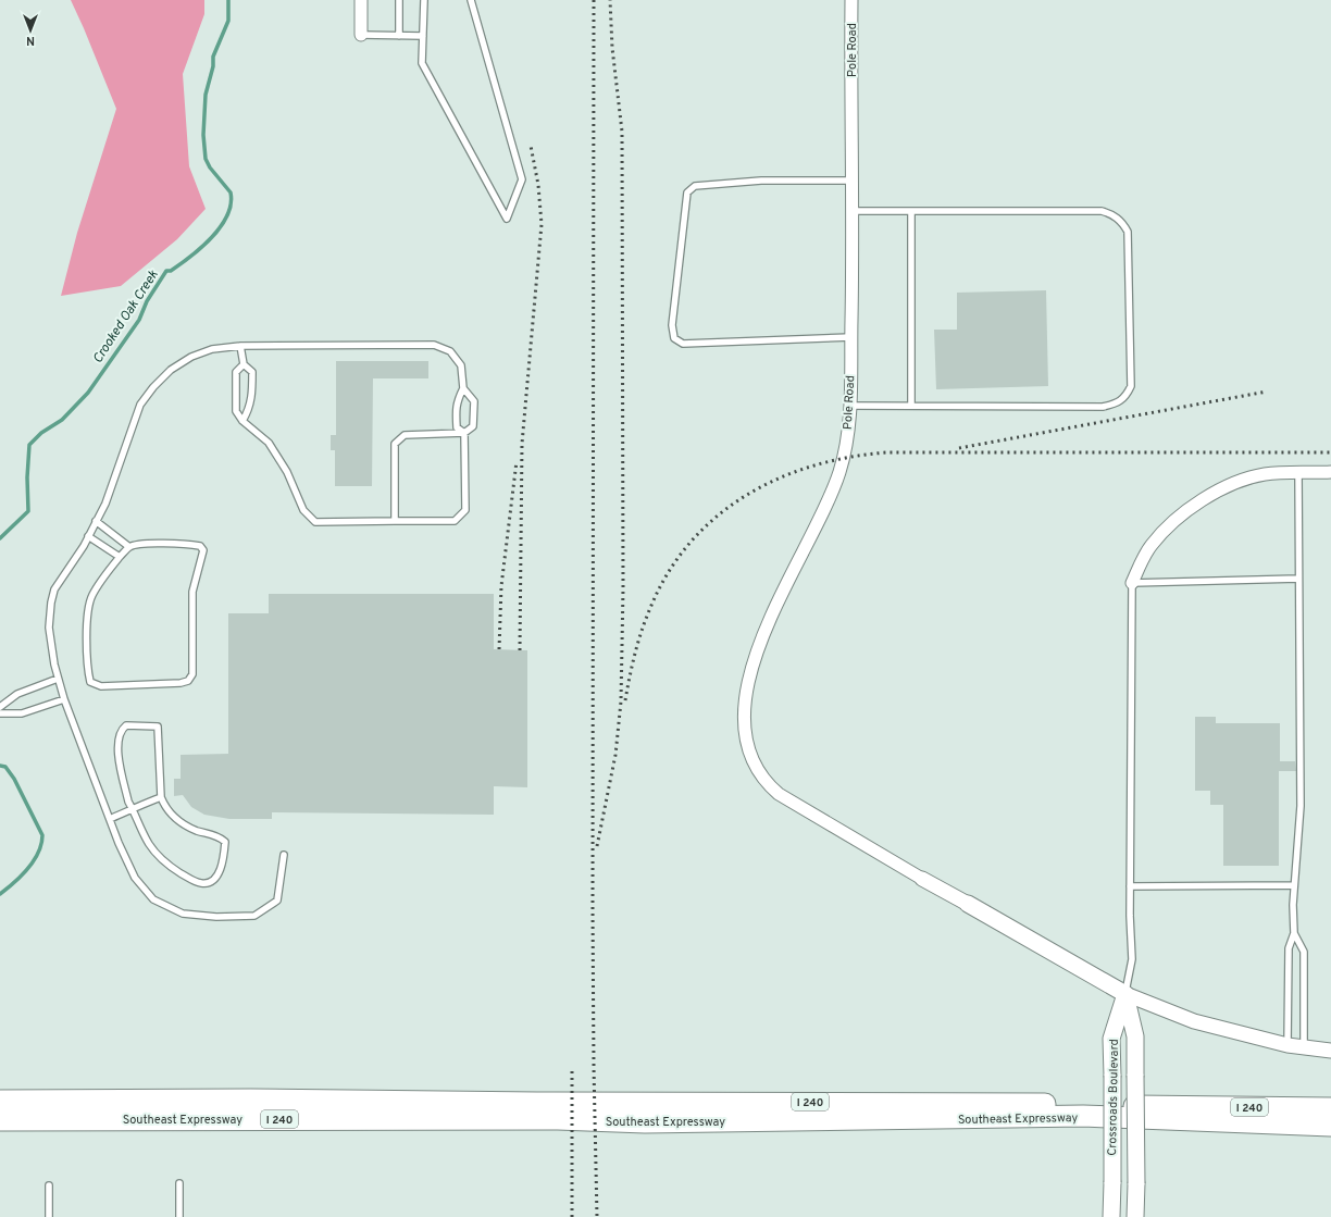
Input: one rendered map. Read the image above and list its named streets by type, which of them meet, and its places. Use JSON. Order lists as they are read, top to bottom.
{
  "streets": {
    "highway": ["I 240", "Southeast Expressway"],
    "main road": ["Crossroads Boulevard"],
    "street": ["Pole Road"]
  },
  "water": ["Crooked Oak Creek"],
  "north": "bottom"
}
